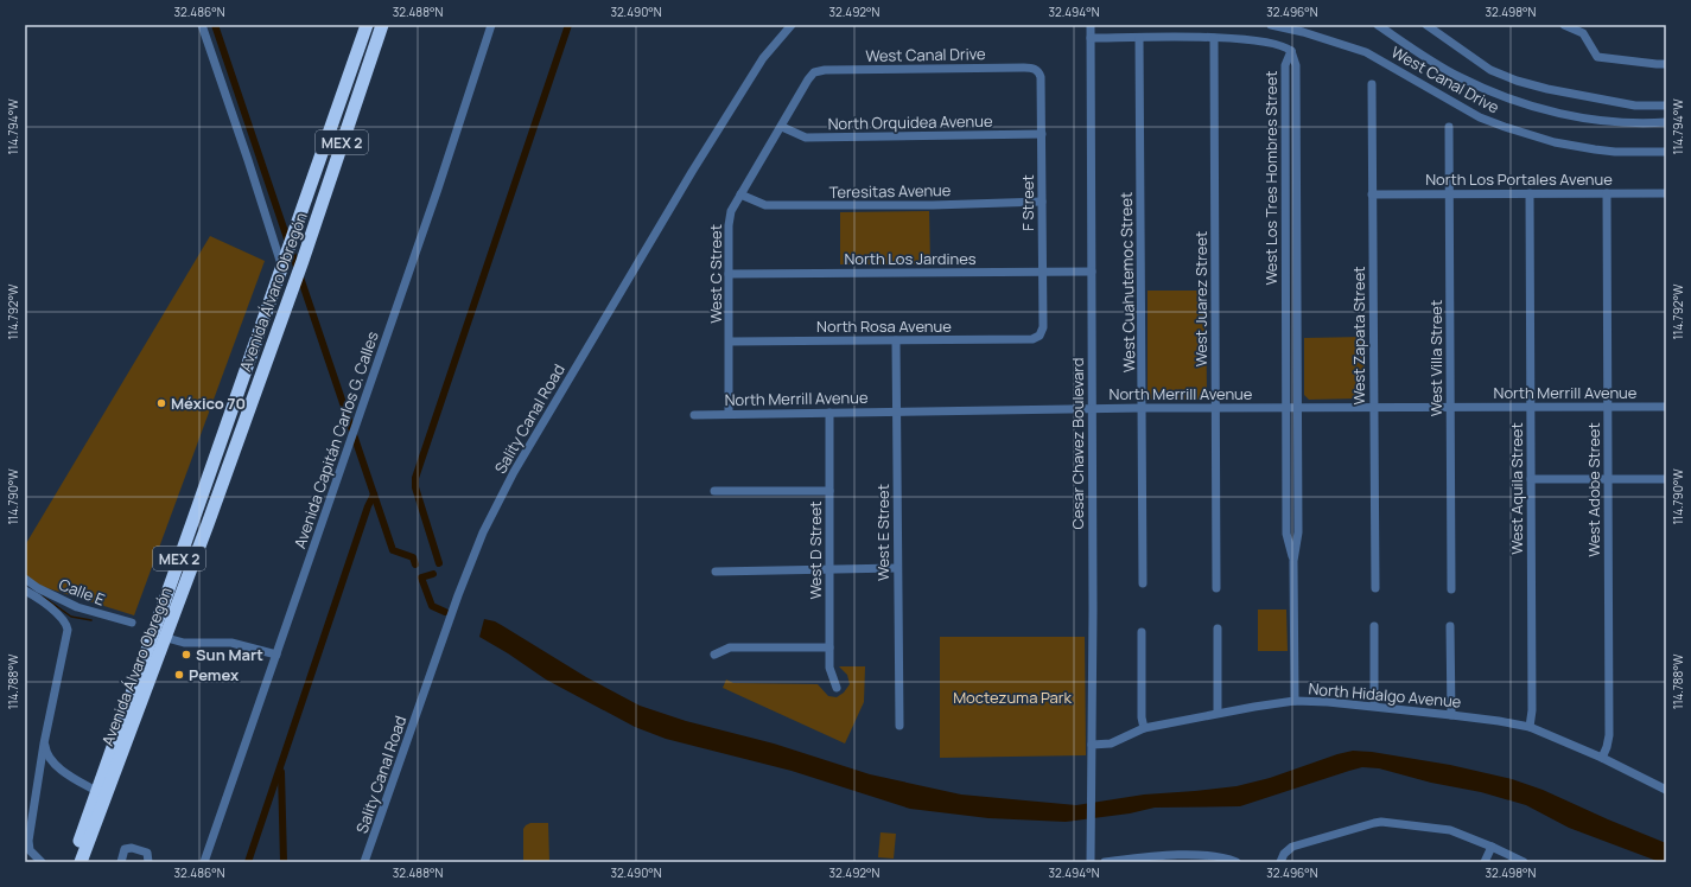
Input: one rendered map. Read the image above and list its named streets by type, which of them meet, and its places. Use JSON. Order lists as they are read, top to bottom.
{
  "streets": {
    "highway": ["MEX 2", "Avenida Álvaro Obregón"],
    "street": [
      "West Canal Drive",
      "North Orquidea Avenue",
      "West Los Tres Hombres Street",
      "North Los Portales Avenue",
      "Teresitas Avenue",
      "F Street",
      "North Los Jardines",
      "West C Street",
      "West Cuahutemoc Street",
      "West Juarez Street",
      "North Rosa Avenue",
      "West Zapata Street",
      "West Villa Street",
      "North Merrill Avenue",
      "Sality Canal Road",
      "Avenida Capitán Carlos G. Calles",
      "Cesar Chavez Boulevard",
      "West Aquila Street",
      "West Adobe Street",
      "West E Street",
      "West D Street",
      "Calle E",
      "North Hidalgo Avenue"
    ]
  },
  "crossings": [
    ["West Canal Drive", "F Street"],
    ["West Canal Drive", "West C Street"],
    ["North Orquidea Avenue", "F Street"],
    ["North Orquidea Avenue", "West C Street"],
    ["West Los Tres Hombres Street", "North Merrill Avenue"],
    ["West Los Tres Hombres Street", "North Hidalgo Avenue"],
    ["North Los Portales Avenue", "West Zapata Street"],
    ["North Los Portales Avenue", "West Villa Street"],
    ["North Los Portales Avenue", "West Aquila Street"],
    ["North Los Portales Avenue", "West Adobe Street"],
    ["Teresitas Avenue", "F Street"],
    ["Teresitas Avenue", "West C Street"],
    ["F Street", "North Los Jardines"],
    ["F Street", "North Rosa Avenue"],
    ["North Los Jardines", "West C Street"],
    ["North Los Jardines", "Cesar Chavez Boulevard"],
    ["West C Street", "North Rosa Avenue"],
    ["West C Street", "North Merrill Avenue"],
    ["West Cuahutemoc Street", "North Merrill Avenue"],
    ["West Juarez Street", "North Merrill Avenue"],
    ["North Rosa Avenue", "West E Street"],
    ["West Zapata Street", "North Merrill Avenue"],
    ["West Villa Street", "North Merrill Avenue"],
    ["North Merrill Avenue", "Cesar Chavez Boulevard"],
    ["North Merrill Avenue", "West Aquila Street"],
    ["North Merrill Avenue", "West Adobe Street"],
    ["North Merrill Avenue", "West E Street"],
    ["North Merrill Avenue", "West D Street"],
    ["Cesar Chavez Boulevard", "North Hidalgo Avenue"],
    ["West Aquila Street", "North Hidalgo Avenue"],
    ["West Adobe Street", "North Hidalgo Avenue"]
  ],
  "parks": ["Moctezuma Park"],
  "places": ["México 70", "Sun Mart", "Pemex"],
  "coordinates": [
    "32.486°N",
    "32.488°N",
    "32.490°N",
    "32.492°N",
    "32.494°N",
    "32.496°N",
    "32.498°N",
    "114.794°W",
    "114.792°W",
    "114.790°W",
    "114.788°W"
  ]
}
